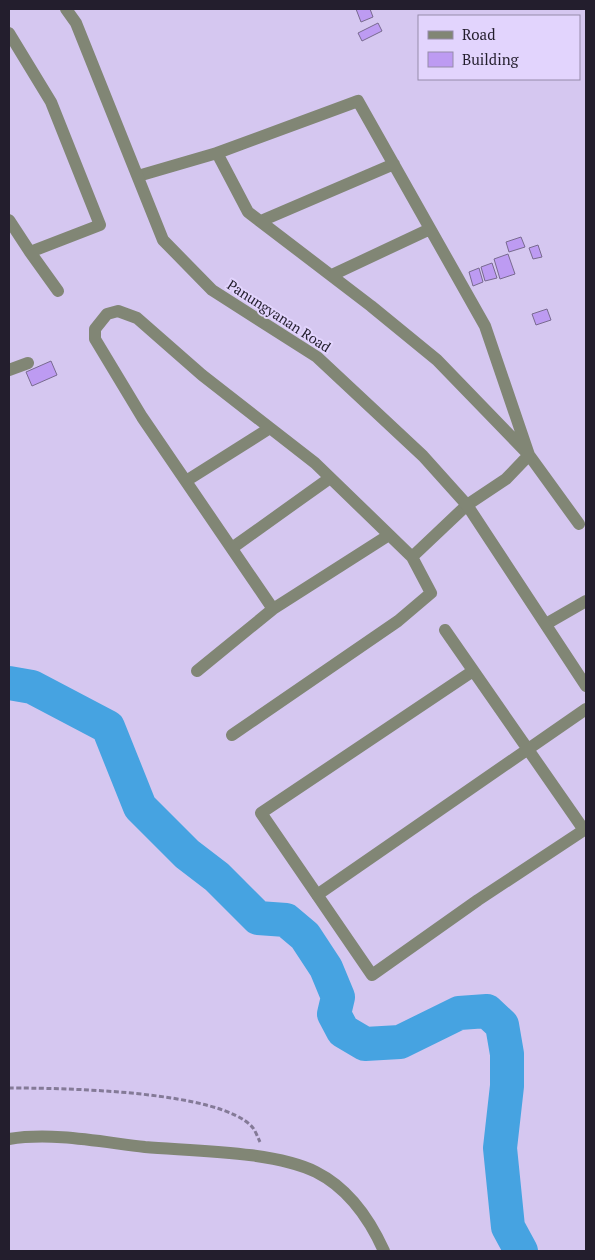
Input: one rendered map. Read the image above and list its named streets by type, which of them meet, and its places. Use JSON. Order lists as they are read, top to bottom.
{
  "streets": {
    "street": ["Panungyanan Road"]
  },
  "legend": ["Road", "Building"]
}
